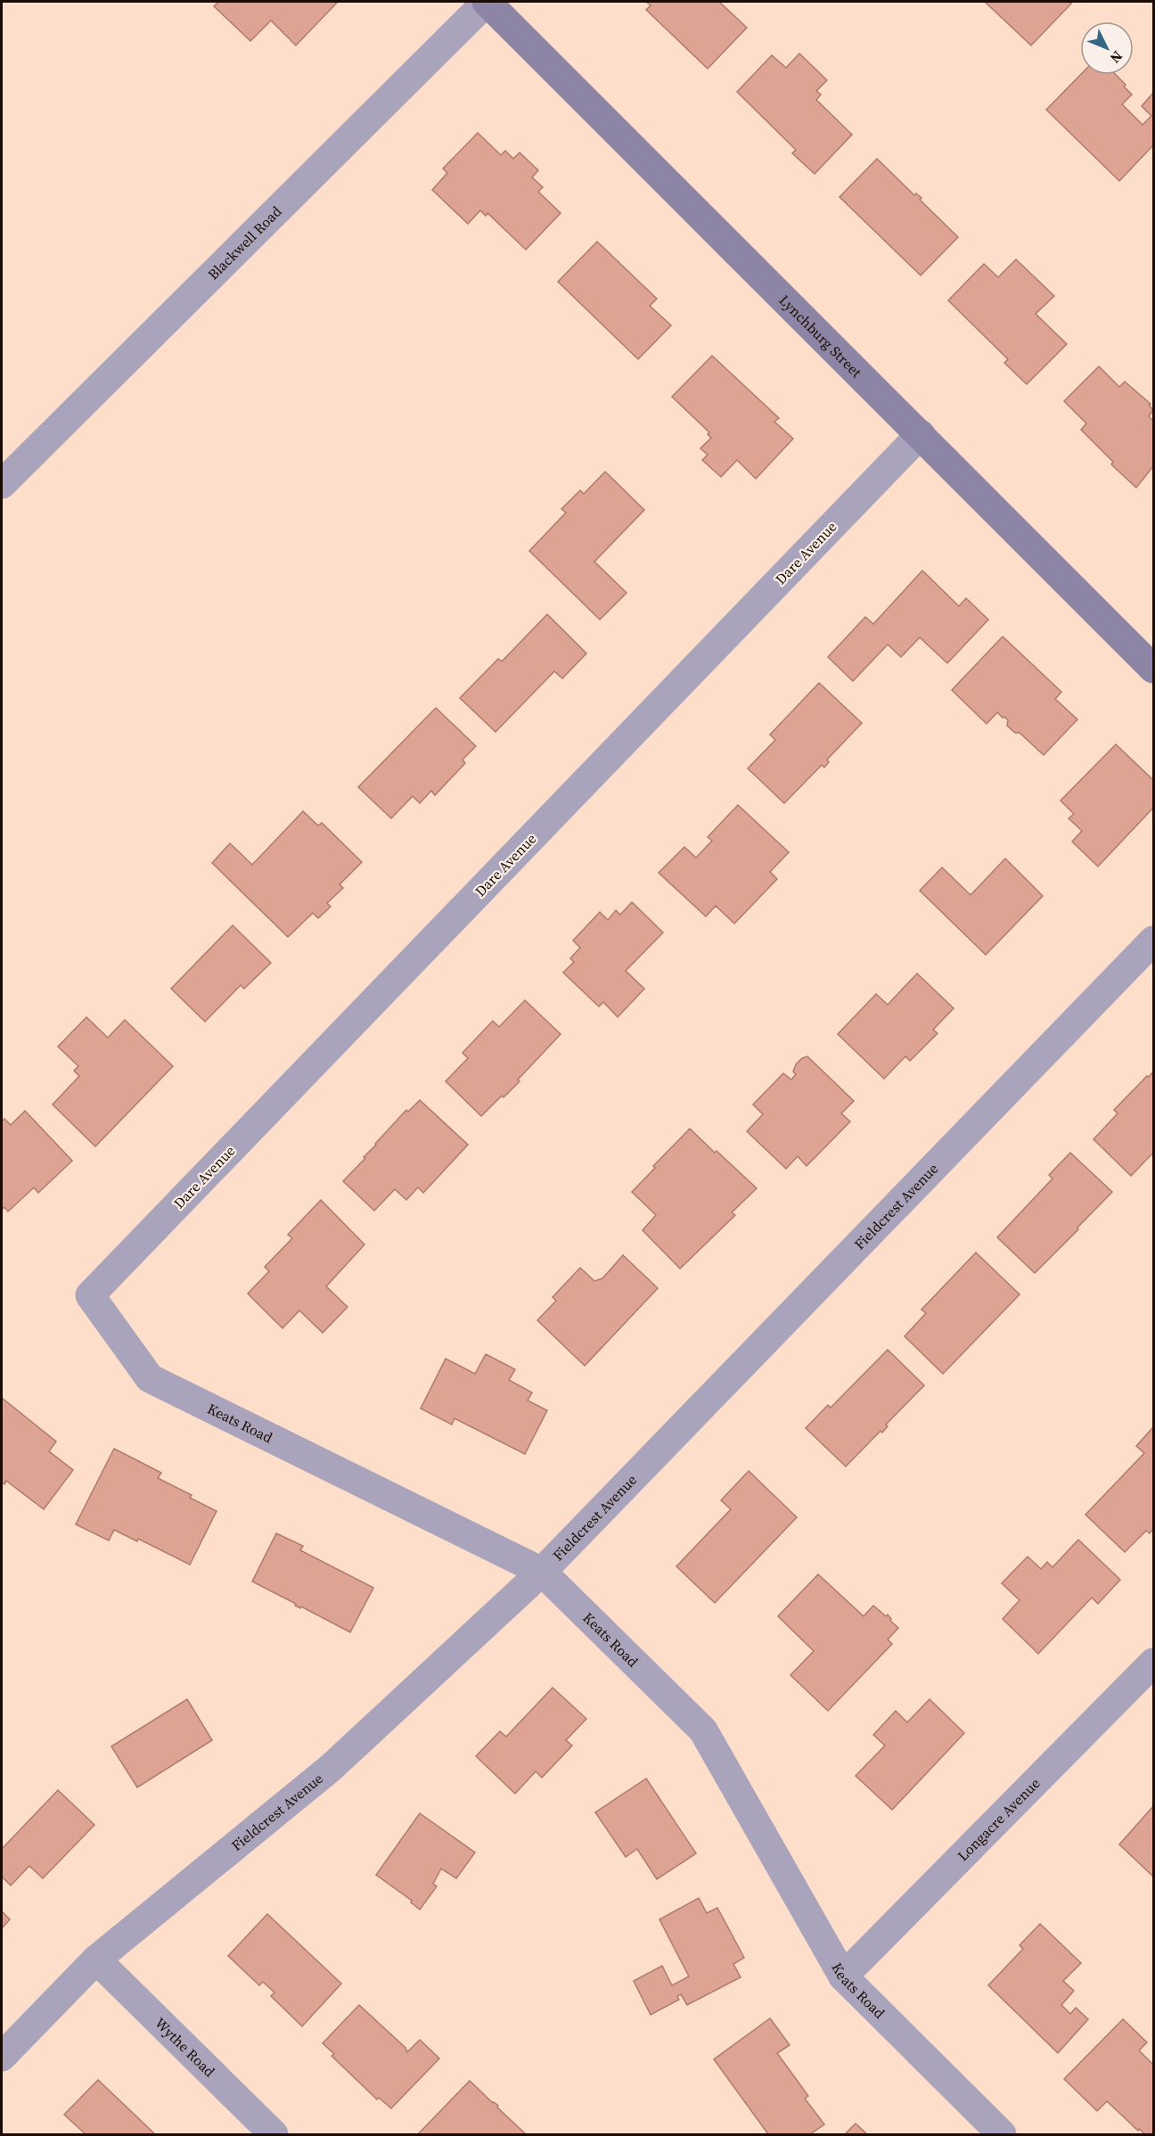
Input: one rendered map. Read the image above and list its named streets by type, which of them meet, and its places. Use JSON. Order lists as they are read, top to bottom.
{
  "streets": {
    "street": [
      "Blackwell Road",
      "Lynchburg Street",
      "Dare Avenue",
      "Fieldcrest Avenue",
      "Keats Road",
      "Longacre Avenue",
      "Wythe Road"
    ]
  },
  "crossings": [
    ["Blackwell Road", "Lynchburg Street"],
    ["Lynchburg Street", "Dare Avenue"],
    ["Dare Avenue", "Keats Road"],
    ["Fieldcrest Avenue", "Keats Road"],
    ["Fieldcrest Avenue", "Wythe Road"],
    ["Keats Road", "Longacre Avenue"]
  ],
  "north": "bottom right"
}
